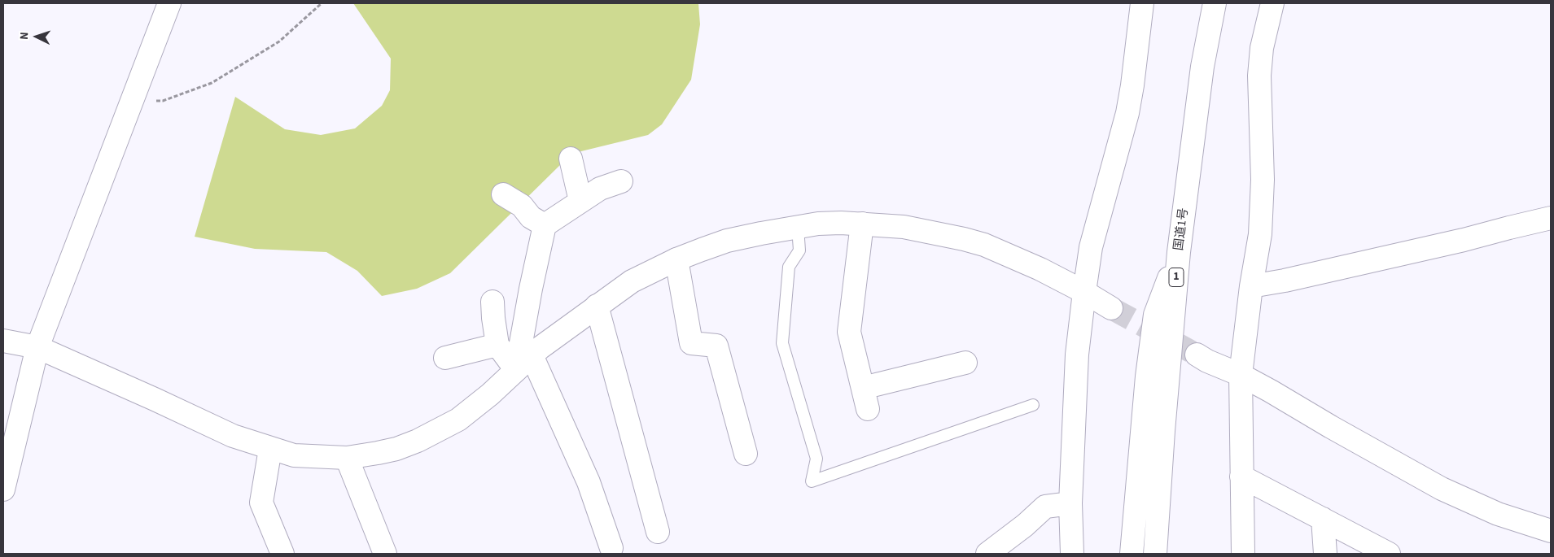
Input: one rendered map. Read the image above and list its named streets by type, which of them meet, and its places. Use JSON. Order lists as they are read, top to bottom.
{
  "streets": {
    "main road": ["国道1号", "1"]
  },
  "crossings": [
    ["国道1号", "1"]
  ],
  "north": "left"
}
